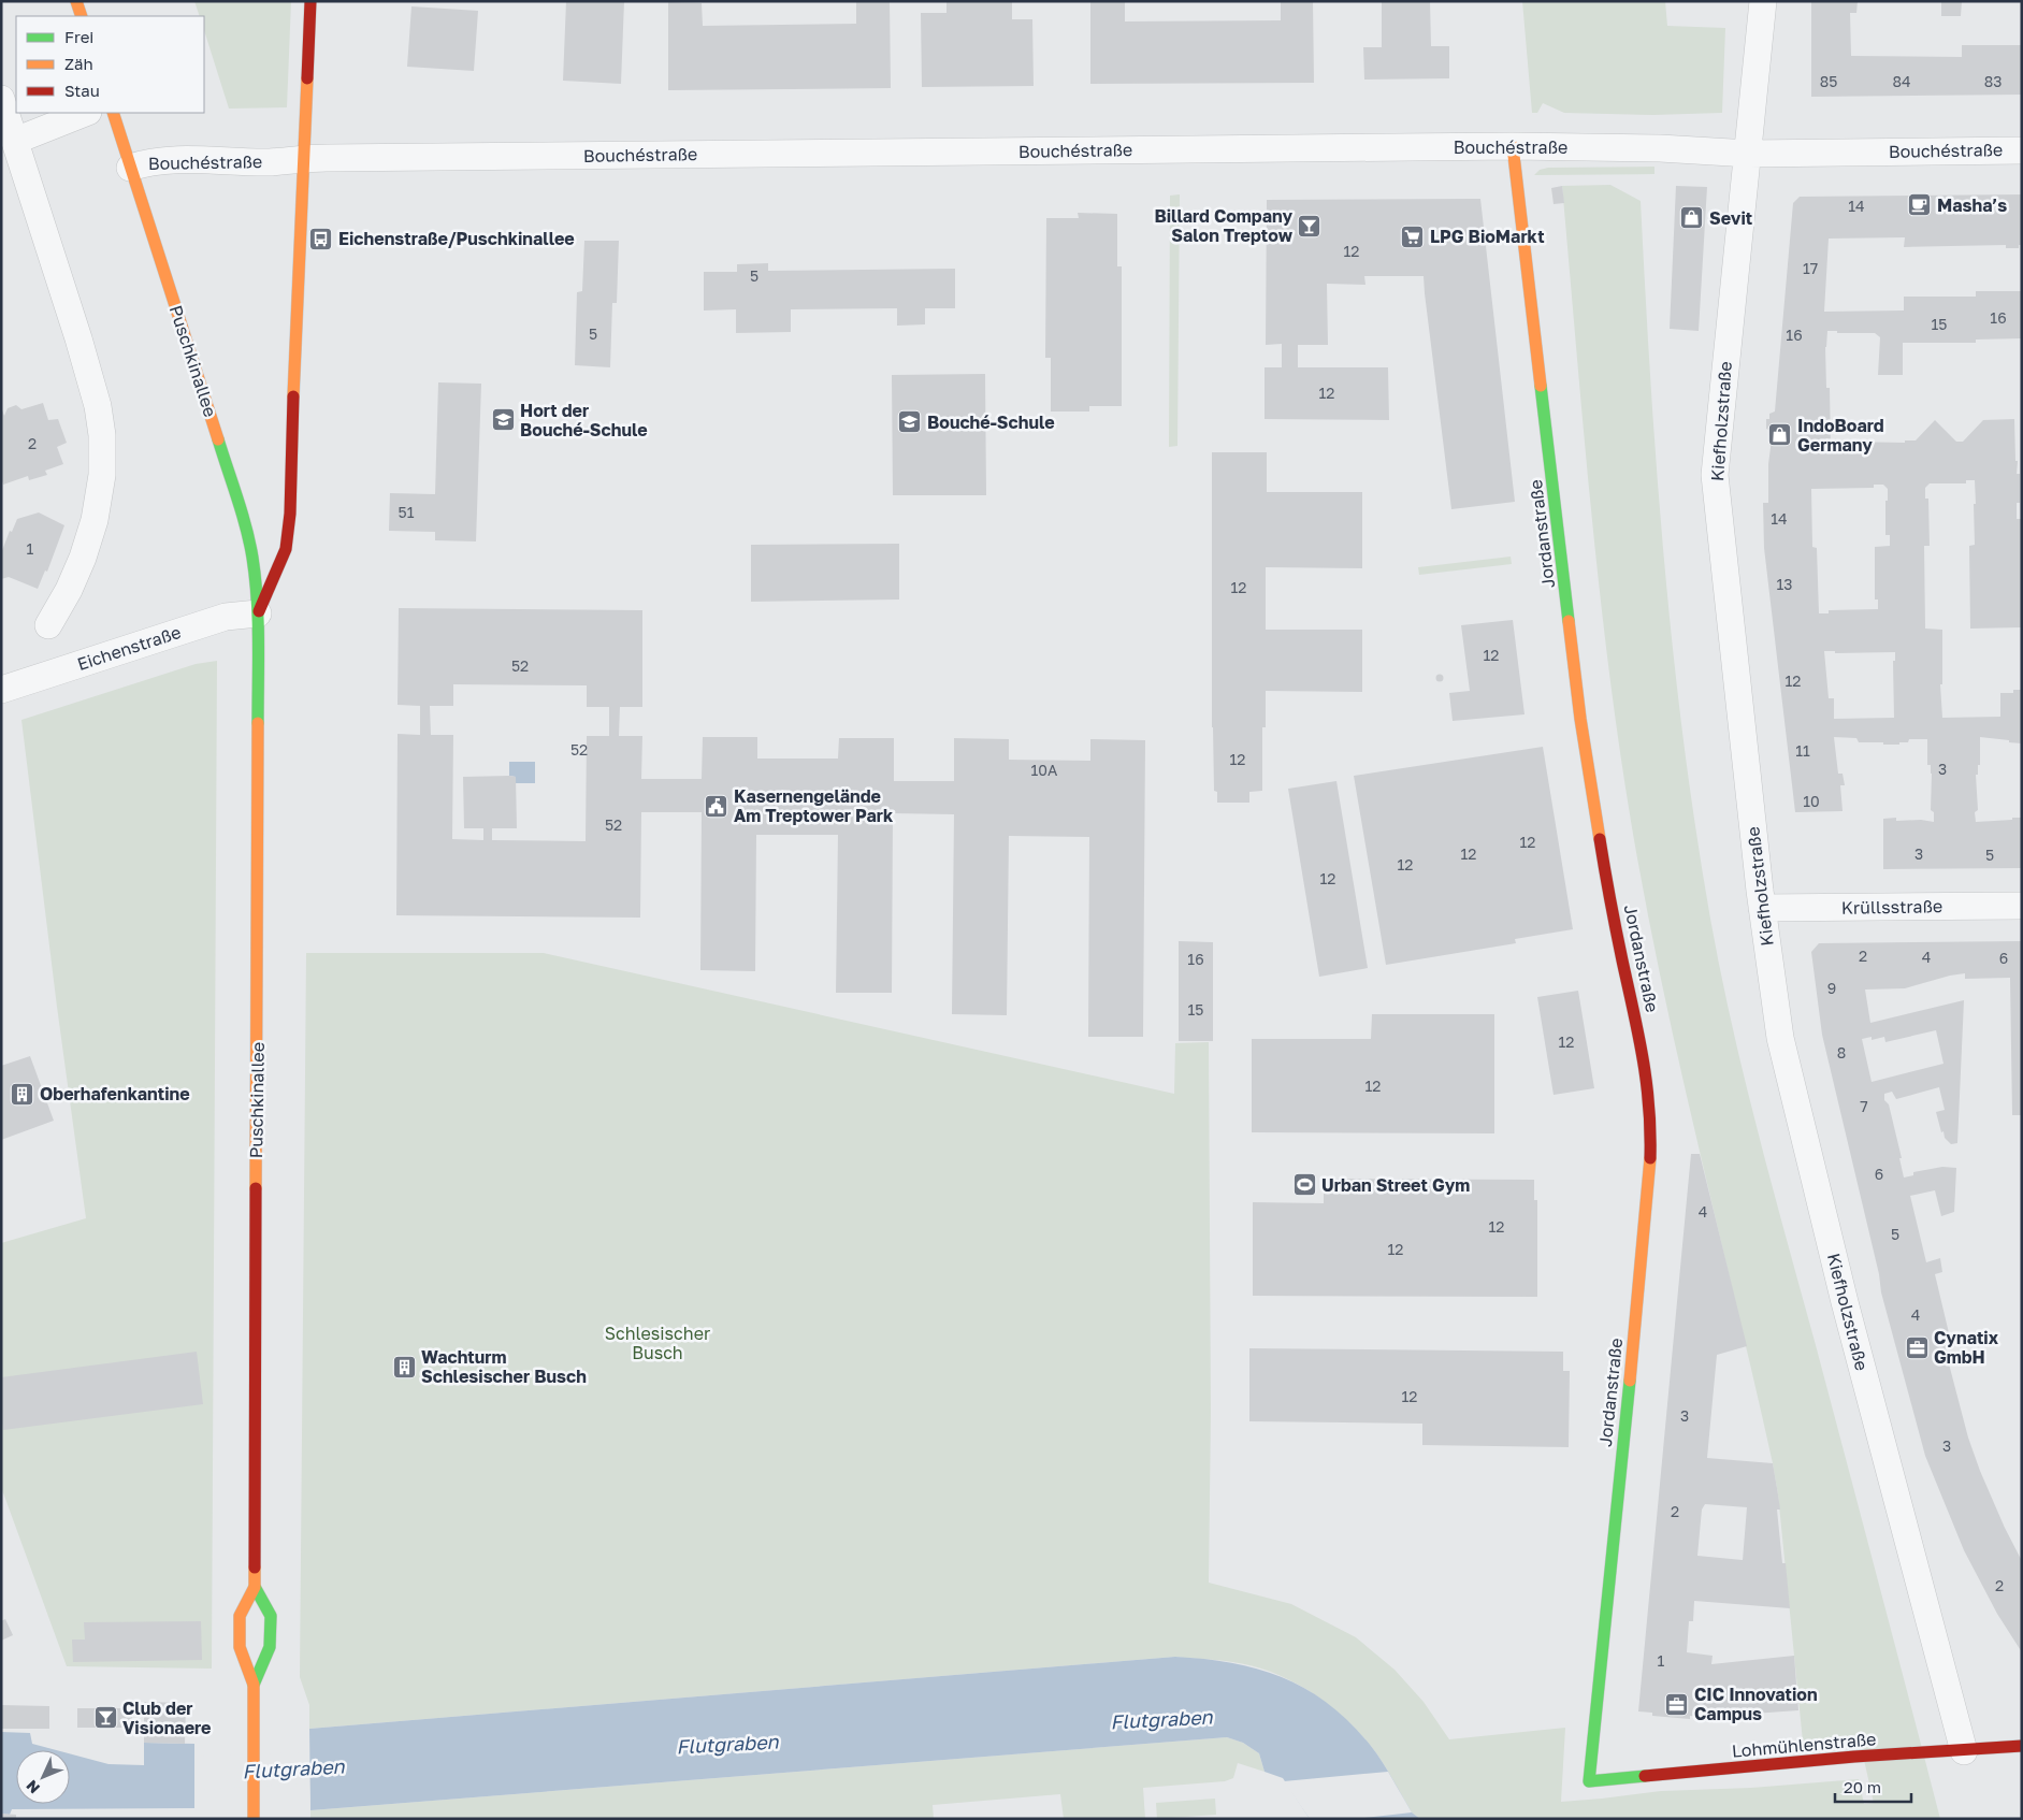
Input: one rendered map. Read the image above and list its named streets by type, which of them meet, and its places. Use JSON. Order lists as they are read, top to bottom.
{
  "streets": {
    "main road": ["Puschkinallee", "Jordanstraße", "Lohmühlenstraße"],
    "street": [
      "Bouchéstraße",
      "Kiefholzstraße",
      "Eichenstraße",
      "Krüllsstraße"
    ]
  },
  "crossings": [
    ["Bouchéstraße", "Puschkinallee"],
    ["Bouchéstraße", "Kiefholzstraße"],
    ["Bouchéstraße", "Jordanstraße"],
    ["Puschkinallee", "Eichenstraße"],
    ["Kiefholzstraße", "Krüllsstraße"],
    ["Kiefholzstraße", "Lohmühlenstraße"],
    ["Jordanstraße", "Lohmühlenstraße"]
  ],
  "water": ["Flutgraben"],
  "parks": ["Schlesischer Busch"],
  "places": {
    "cafe": ["Masha’s"],
    "shop": ["Sevit", "IndoBoard Germany"],
    "bar": ["Billard Company Salon Treptow", "Club der Visionaere"],
    "supermarket": ["LPG BioMarkt"],
    "bus stop": ["Eichenstraße/Puschkinallee"],
    "school or university": ["Hort der Bouché-Schule", "Bouché-Schule"],
    "public building": ["Kasernengelände Am Treptower Park"],
    "building": ["Oberhafenkantine", "Wachturm Schlesischer Busch"],
    "sports": ["Urban Street Gym"],
    "office": ["Cynatix GmbH", "CIC Innovation Campus"]
  },
  "house_numbers": [
    "85",
    "84",
    "83",
    "14",
    "12",
    "17",
    "5",
    "16",
    "15",
    "5",
    "16",
    "12",
    "2",
    "51",
    "14",
    "1",
    "13",
    "12",
    "12",
    "52",
    "12",
    "52",
    "11",
    "12",
    "3",
    "10A",
    "10",
    "52",
    "12",
    "12",
    "3",
    "5",
    "12",
    "12",
    "2",
    "4",
    "6",
    "16",
    "9",
    "15",
    "12",
    "8",
    "12",
    "7",
    "6",
    "4",
    "12",
    "5",
    "12",
    "4",
    "12",
    "3",
    "3",
    "2",
    "2",
    "1"
  ],
  "legend": ["Frei", "Zäh", "Stau"],
  "scale_bar": "20 m",
  "north": "bottom left"
}
